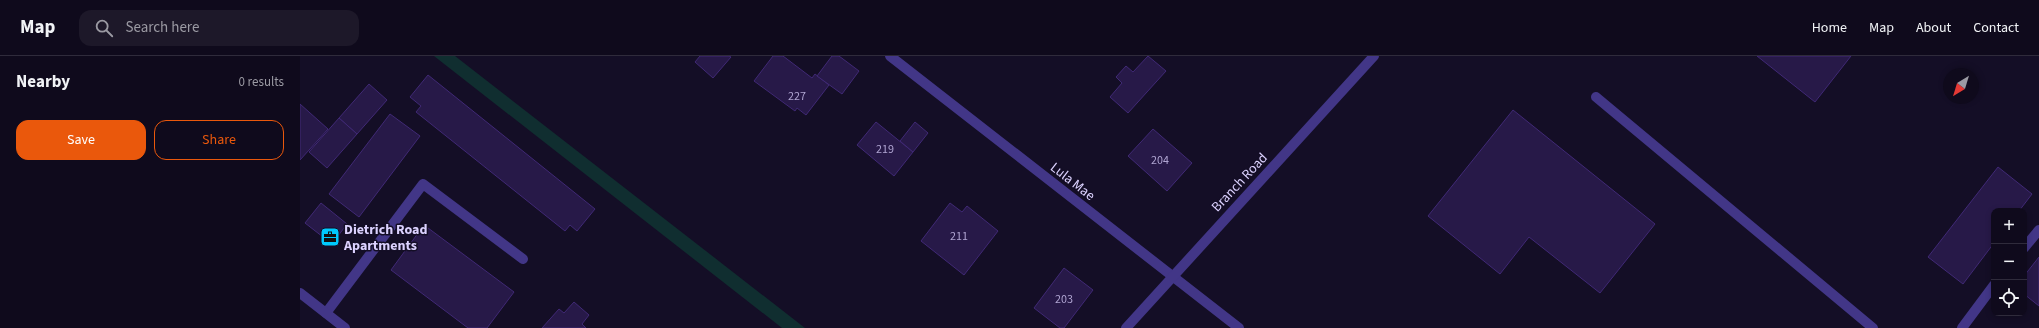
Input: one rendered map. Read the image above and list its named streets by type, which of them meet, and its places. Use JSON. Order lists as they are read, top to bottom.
{
  "streets": {
    "street": ["Lula Mae", "Branch Road"]
  },
  "crossings": [
    ["Lula Mae", "Branch Road"]
  ],
  "places": {
    "office": ["Dietrich Road Apartments"]
  },
  "house_numbers": [
    "227",
    "219",
    "204",
    "211",
    "203"
  ],
  "north": "bottom left",
  "page": {
    "header": "Map",
    "search": "Search here",
    "nav": [
      "Home",
      "Map",
      "About",
      "Contact"
    ],
    "heading": ["Nearby", "0 results"],
    "buttons": ["Save", "Share"],
    "map_buttons": ["+", "−"]
  }
}
